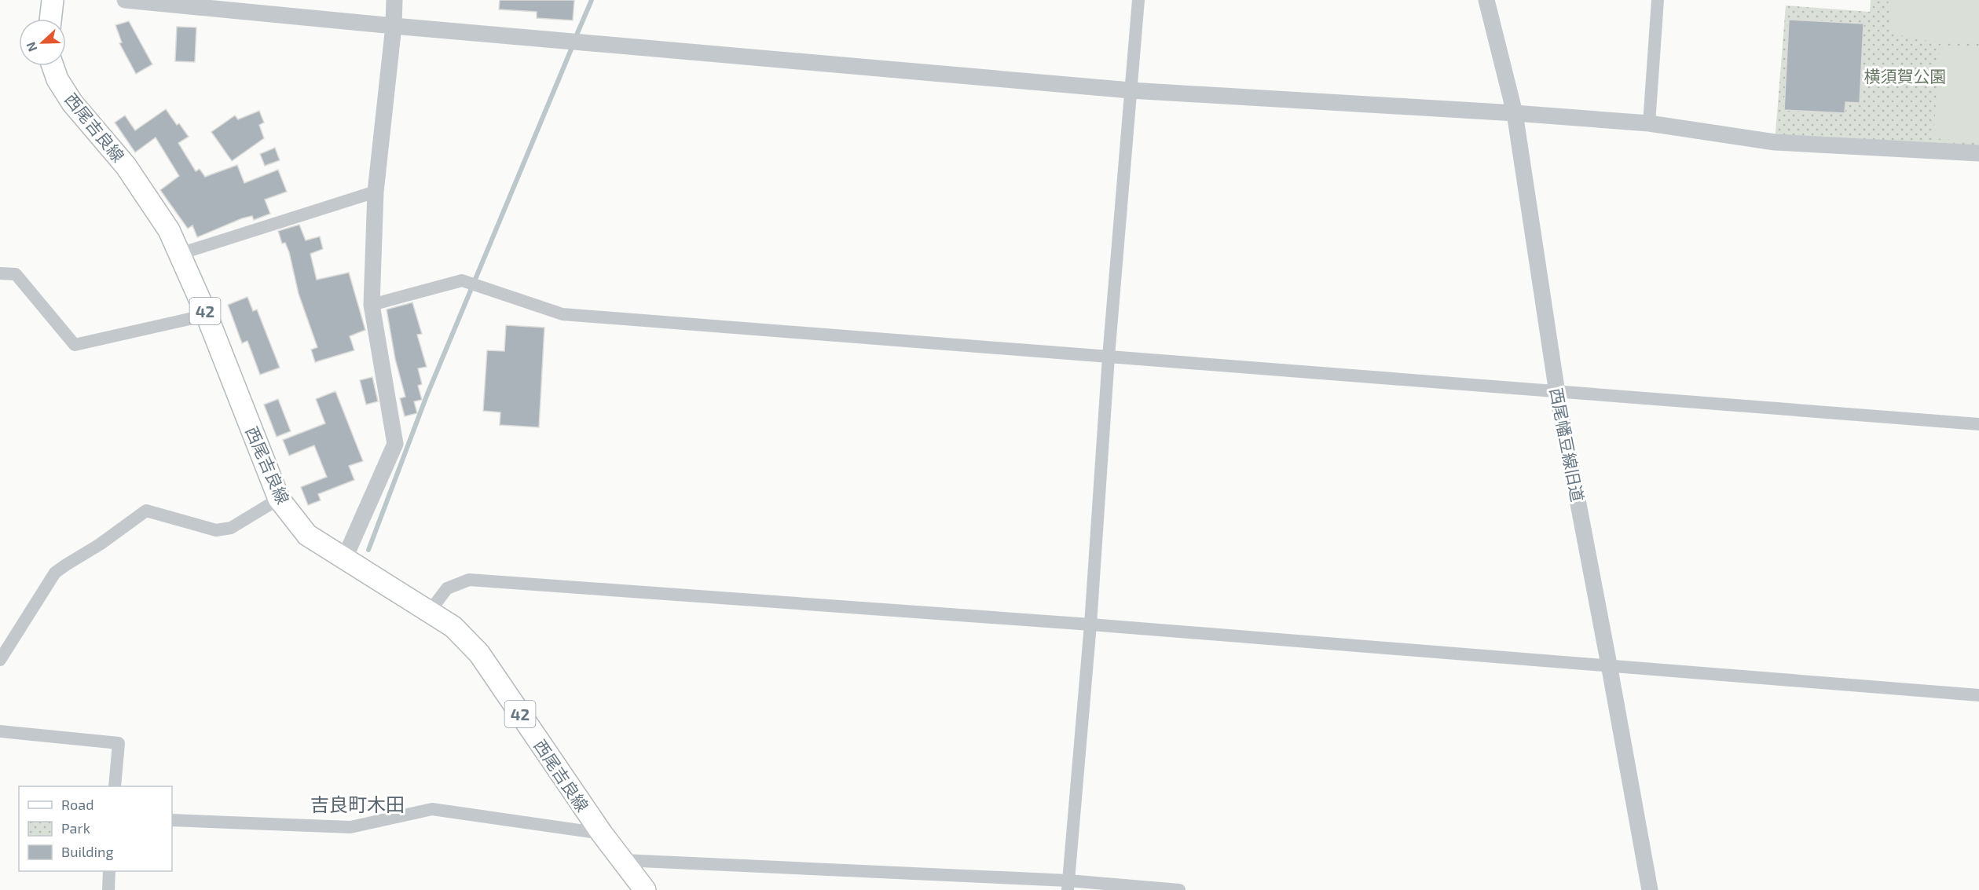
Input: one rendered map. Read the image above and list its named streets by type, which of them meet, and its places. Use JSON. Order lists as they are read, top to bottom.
{
  "streets": {
    "main road": ["西尾吉良線", "42"],
    "street": ["西尾幡豆線旧道"]
  },
  "districts": ["吉良町木田"],
  "parks": ["横須賀公園"],
  "legend": ["Road", "Park", "Building"],
  "north": "left"
}
